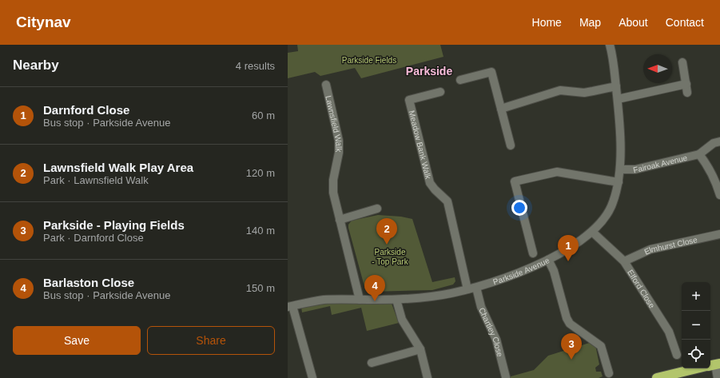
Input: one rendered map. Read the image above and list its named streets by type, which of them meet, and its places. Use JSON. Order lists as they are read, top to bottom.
{
  "streets": {
    "street": [
      "Lawnsfield Walk",
      "Meadow Bank Walk",
      "Fairoak Avenue",
      "Elmhurst Close",
      "Parkside Avenue",
      "Elford Close",
      "Chartley Close"
    ]
  },
  "crossings": [
    ["Lawnsfield Walk", "Parkside Avenue"],
    ["Meadow Bank Walk", "Parkside Avenue"],
    ["Fairoak Avenue", "Parkside Avenue"],
    ["Elmhurst Close", "Elford Close"],
    ["Parkside Avenue", "Elford Close"],
    ["Parkside Avenue", "Chartley Close"]
  ],
  "districts": ["Parkside"],
  "parks": ["Parkside Fields", "Parkside - Top Park"],
  "north": "left",
  "page": {
    "header": "Citynav",
    "nav": [
      "Home",
      "Map",
      "About",
      "Contact"
    ],
    "heading": ["Nearby", "4 results"],
    "list": [
      {
        "mark": "1",
        "name": "Darnford Close",
        "note": "Bus stop · Parkside Avenue",
        "value": "60 m"
      },
      {
        "mark": "2",
        "name": "Lawnsfield Walk Play Area",
        "note": "Park · Lawnsfield Walk",
        "value": "120 m"
      },
      {
        "mark": "3",
        "name": "Parkside - Playing Fields",
        "note": "Park · Darnford Close",
        "value": "140 m"
      },
      {
        "mark": "4",
        "name": "Barlaston Close",
        "note": "Bus stop · Parkside Avenue",
        "value": "150 m"
      }
    ],
    "pins": [
      "2",
      "1",
      "4",
      "3"
    ],
    "map_buttons": ["+", "−"],
    "buttons": ["Save", "Share"]
  }
}
